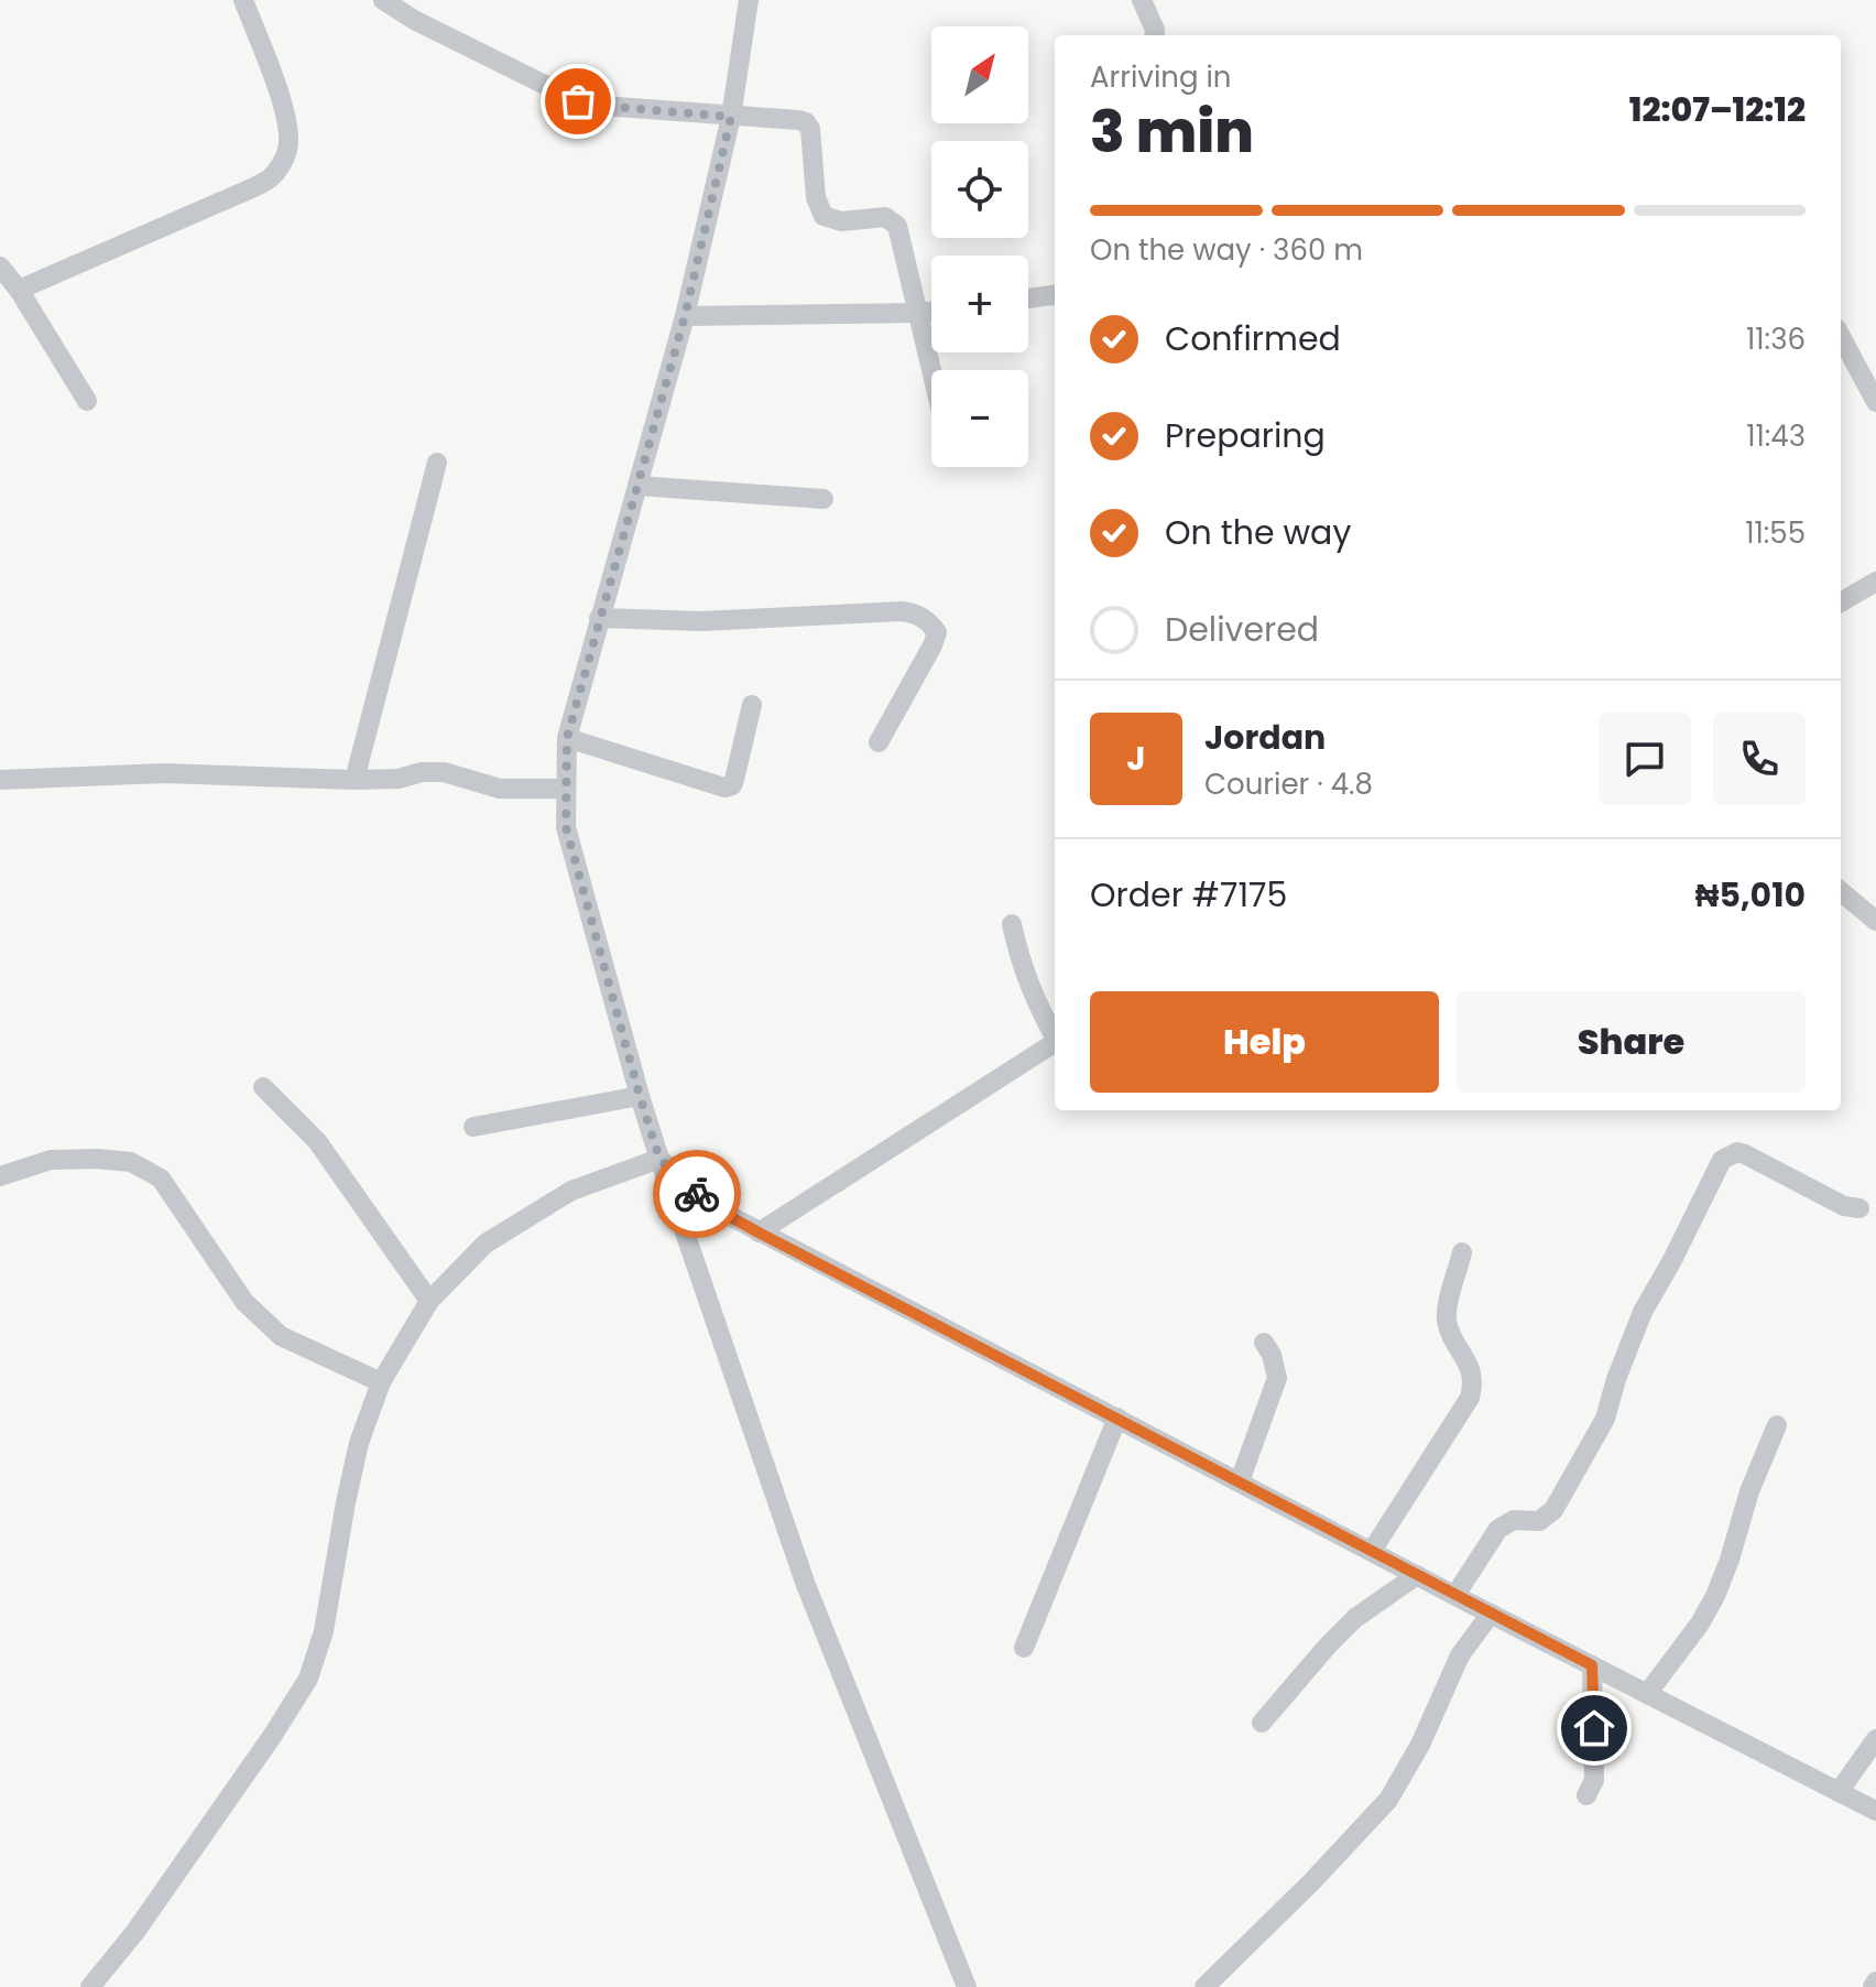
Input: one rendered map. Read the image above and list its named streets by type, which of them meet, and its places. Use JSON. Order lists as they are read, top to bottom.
{
  "north": "top right",
  "page": {
    "map_buttons": ["+", "−"],
    "heading": ["3 min", "Arriving in", "12:07–12:12"],
    "panel": [
      "Jordan",
      "Courier · 4.8",
      "Order #7175",
      "₦5,010"
    ],
    "bar": "On the way · 360 m",
    "list": [
      ["Confirmed", "11:36"],
      ["Preparing", "11:43"],
      ["On the way", "11:55"],
      "Delivered"
    ],
    "round": "J",
    "buttons": ["Help", "Share"]
  }
}
